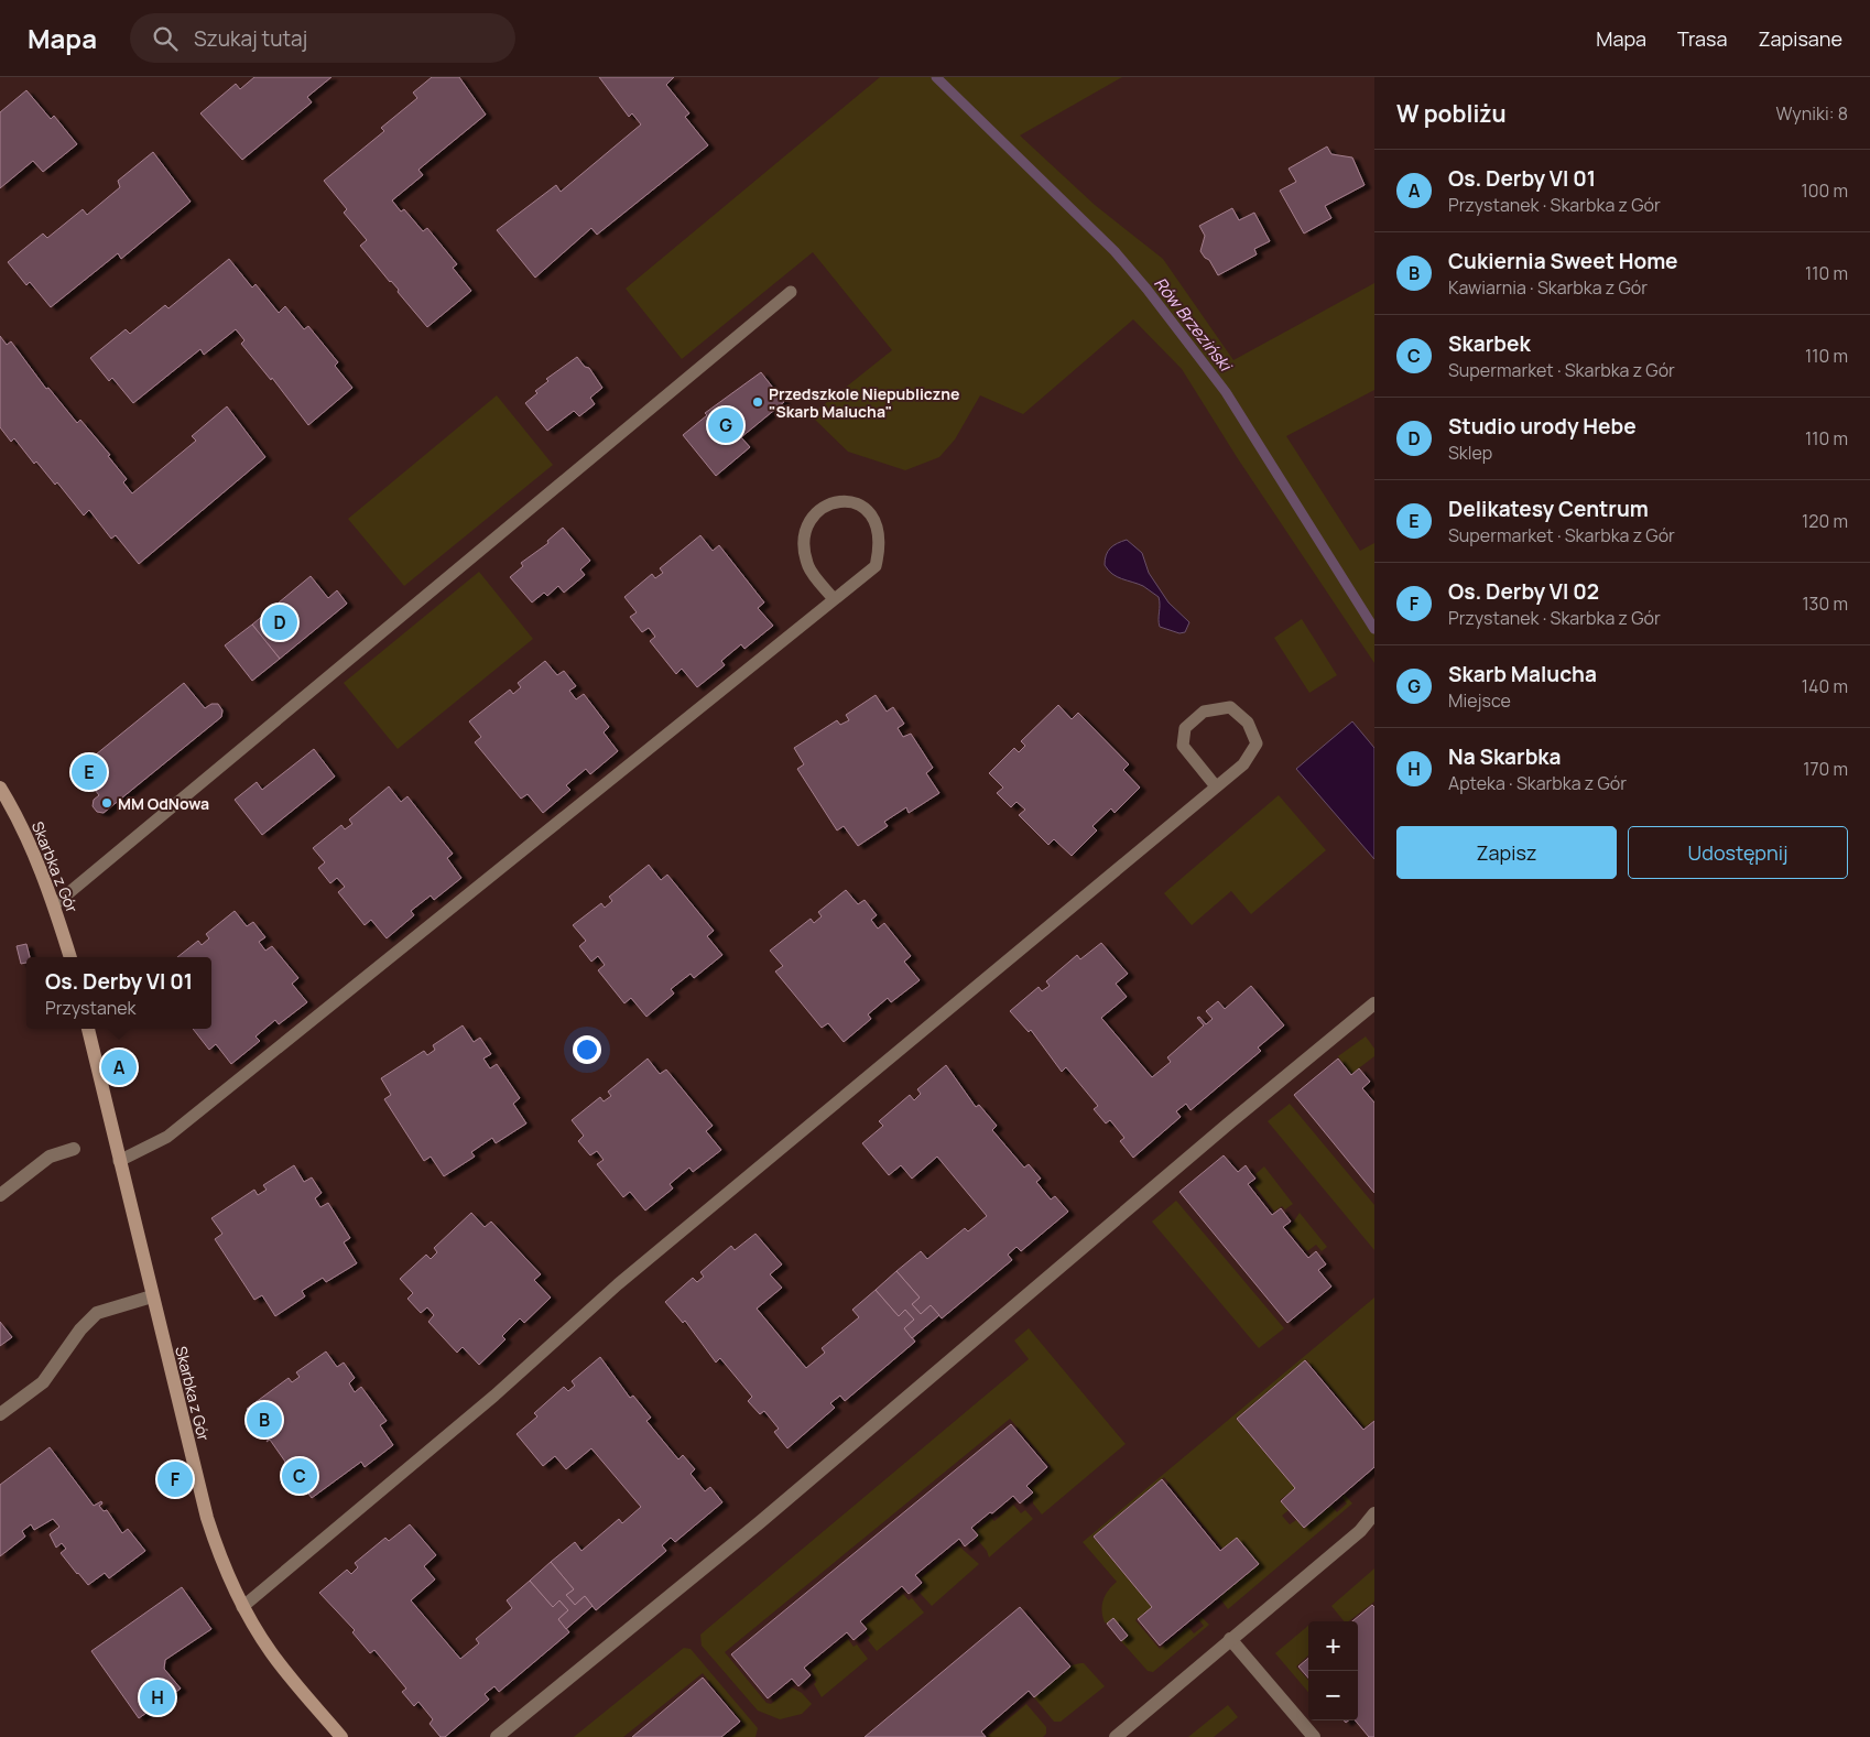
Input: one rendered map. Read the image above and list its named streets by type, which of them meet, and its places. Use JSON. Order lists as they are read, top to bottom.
{
  "streets": {
    "street": ["Skarbka z Gór"]
  },
  "water": ["Rów Brzeziński"],
  "places": ["Przedszkole Niepubliczne \"Skarb Malucha\"", "MM OdNowa"],
  "page": {
    "header": "Mapa",
    "search": "Szukaj tutaj",
    "nav": ["Mapa", "Trasa", "Zapisane"],
    "heading": ["W pobliżu", "Wyniki: 8"],
    "list": [
      {
        "mark": "A",
        "name": "Os. Derby VI 01",
        "note": "Przystanek · Skarbka z Gór",
        "value": "100 m"
      },
      {
        "mark": "B",
        "name": "Cukiernia Sweet Home",
        "note": "Kawiarnia · Skarbka z Gór",
        "value": "110 m"
      },
      {
        "mark": "C",
        "name": "Skarbek",
        "note": "Supermarket · Skarbka z Gór",
        "value": "110 m"
      },
      {
        "mark": "D",
        "name": "Studio urody Hebe",
        "note": "Sklep",
        "value": "110 m"
      },
      {
        "mark": "E",
        "name": "Delikatesy Centrum",
        "note": "Supermarket · Skarbka z Gór",
        "value": "120 m"
      },
      {
        "mark": "F",
        "name": "Os. Derby VI 02",
        "note": "Przystanek · Skarbka z Gór",
        "value": "130 m"
      },
      {
        "mark": "G",
        "name": "Skarb Malucha",
        "note": "Miejsce",
        "value": "140 m"
      },
      {
        "mark": "H",
        "name": "Na Skarbka",
        "note": "Apteka · Skarbka z Gór",
        "value": "170 m"
      }
    ],
    "pins": [
      "G",
      "D",
      "E",
      "A",
      "B",
      "C",
      "F",
      "H"
    ],
    "buttons": ["Zapisz", "Udostępnij"],
    "popup": ["Os. Derby VI 01", "Przystanek"],
    "map_buttons": ["+", "−"]
  }
}
